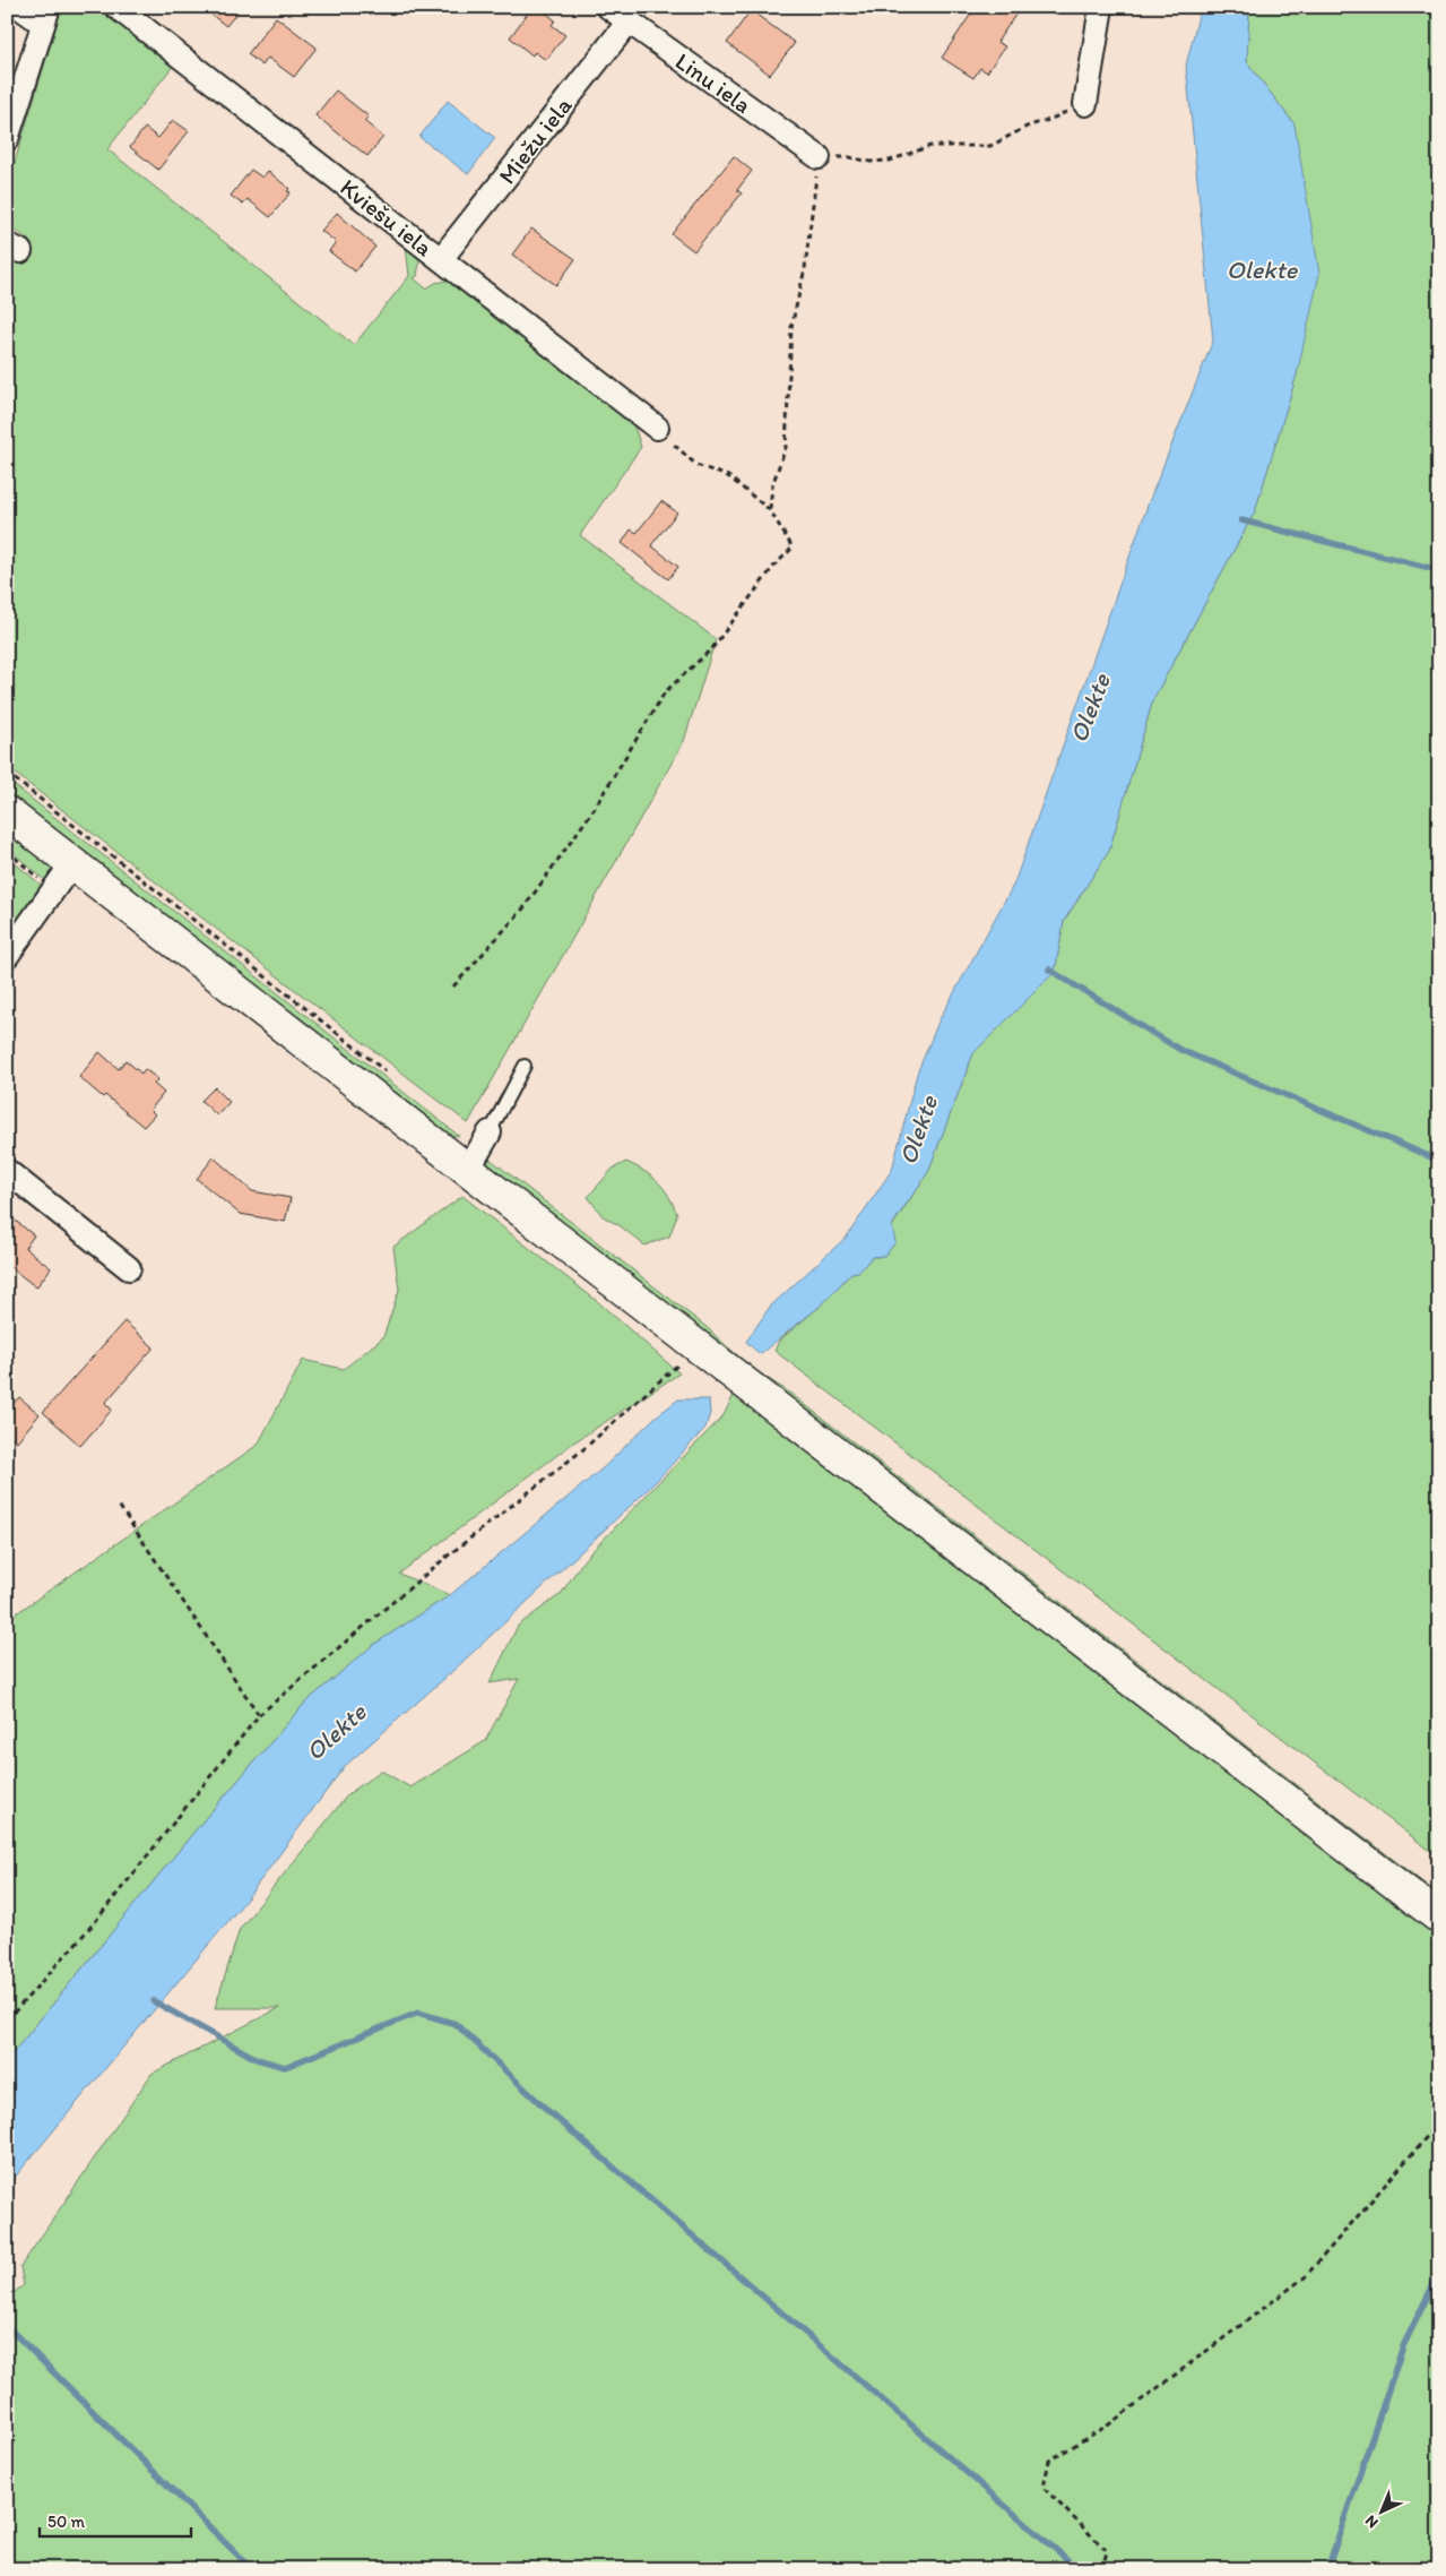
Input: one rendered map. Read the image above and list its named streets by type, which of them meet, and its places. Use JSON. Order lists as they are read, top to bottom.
{
  "streets": {
    "street": ["Linu iela", "Miežu iela", "Kviešu iela"]
  },
  "crossings": [
    ["Linu iela", "Miežu iela"],
    ["Miežu iela", "Kviešu iela"]
  ],
  "water": ["Olekte"],
  "scale_bar": "50 m",
  "north": "bottom left"
}
